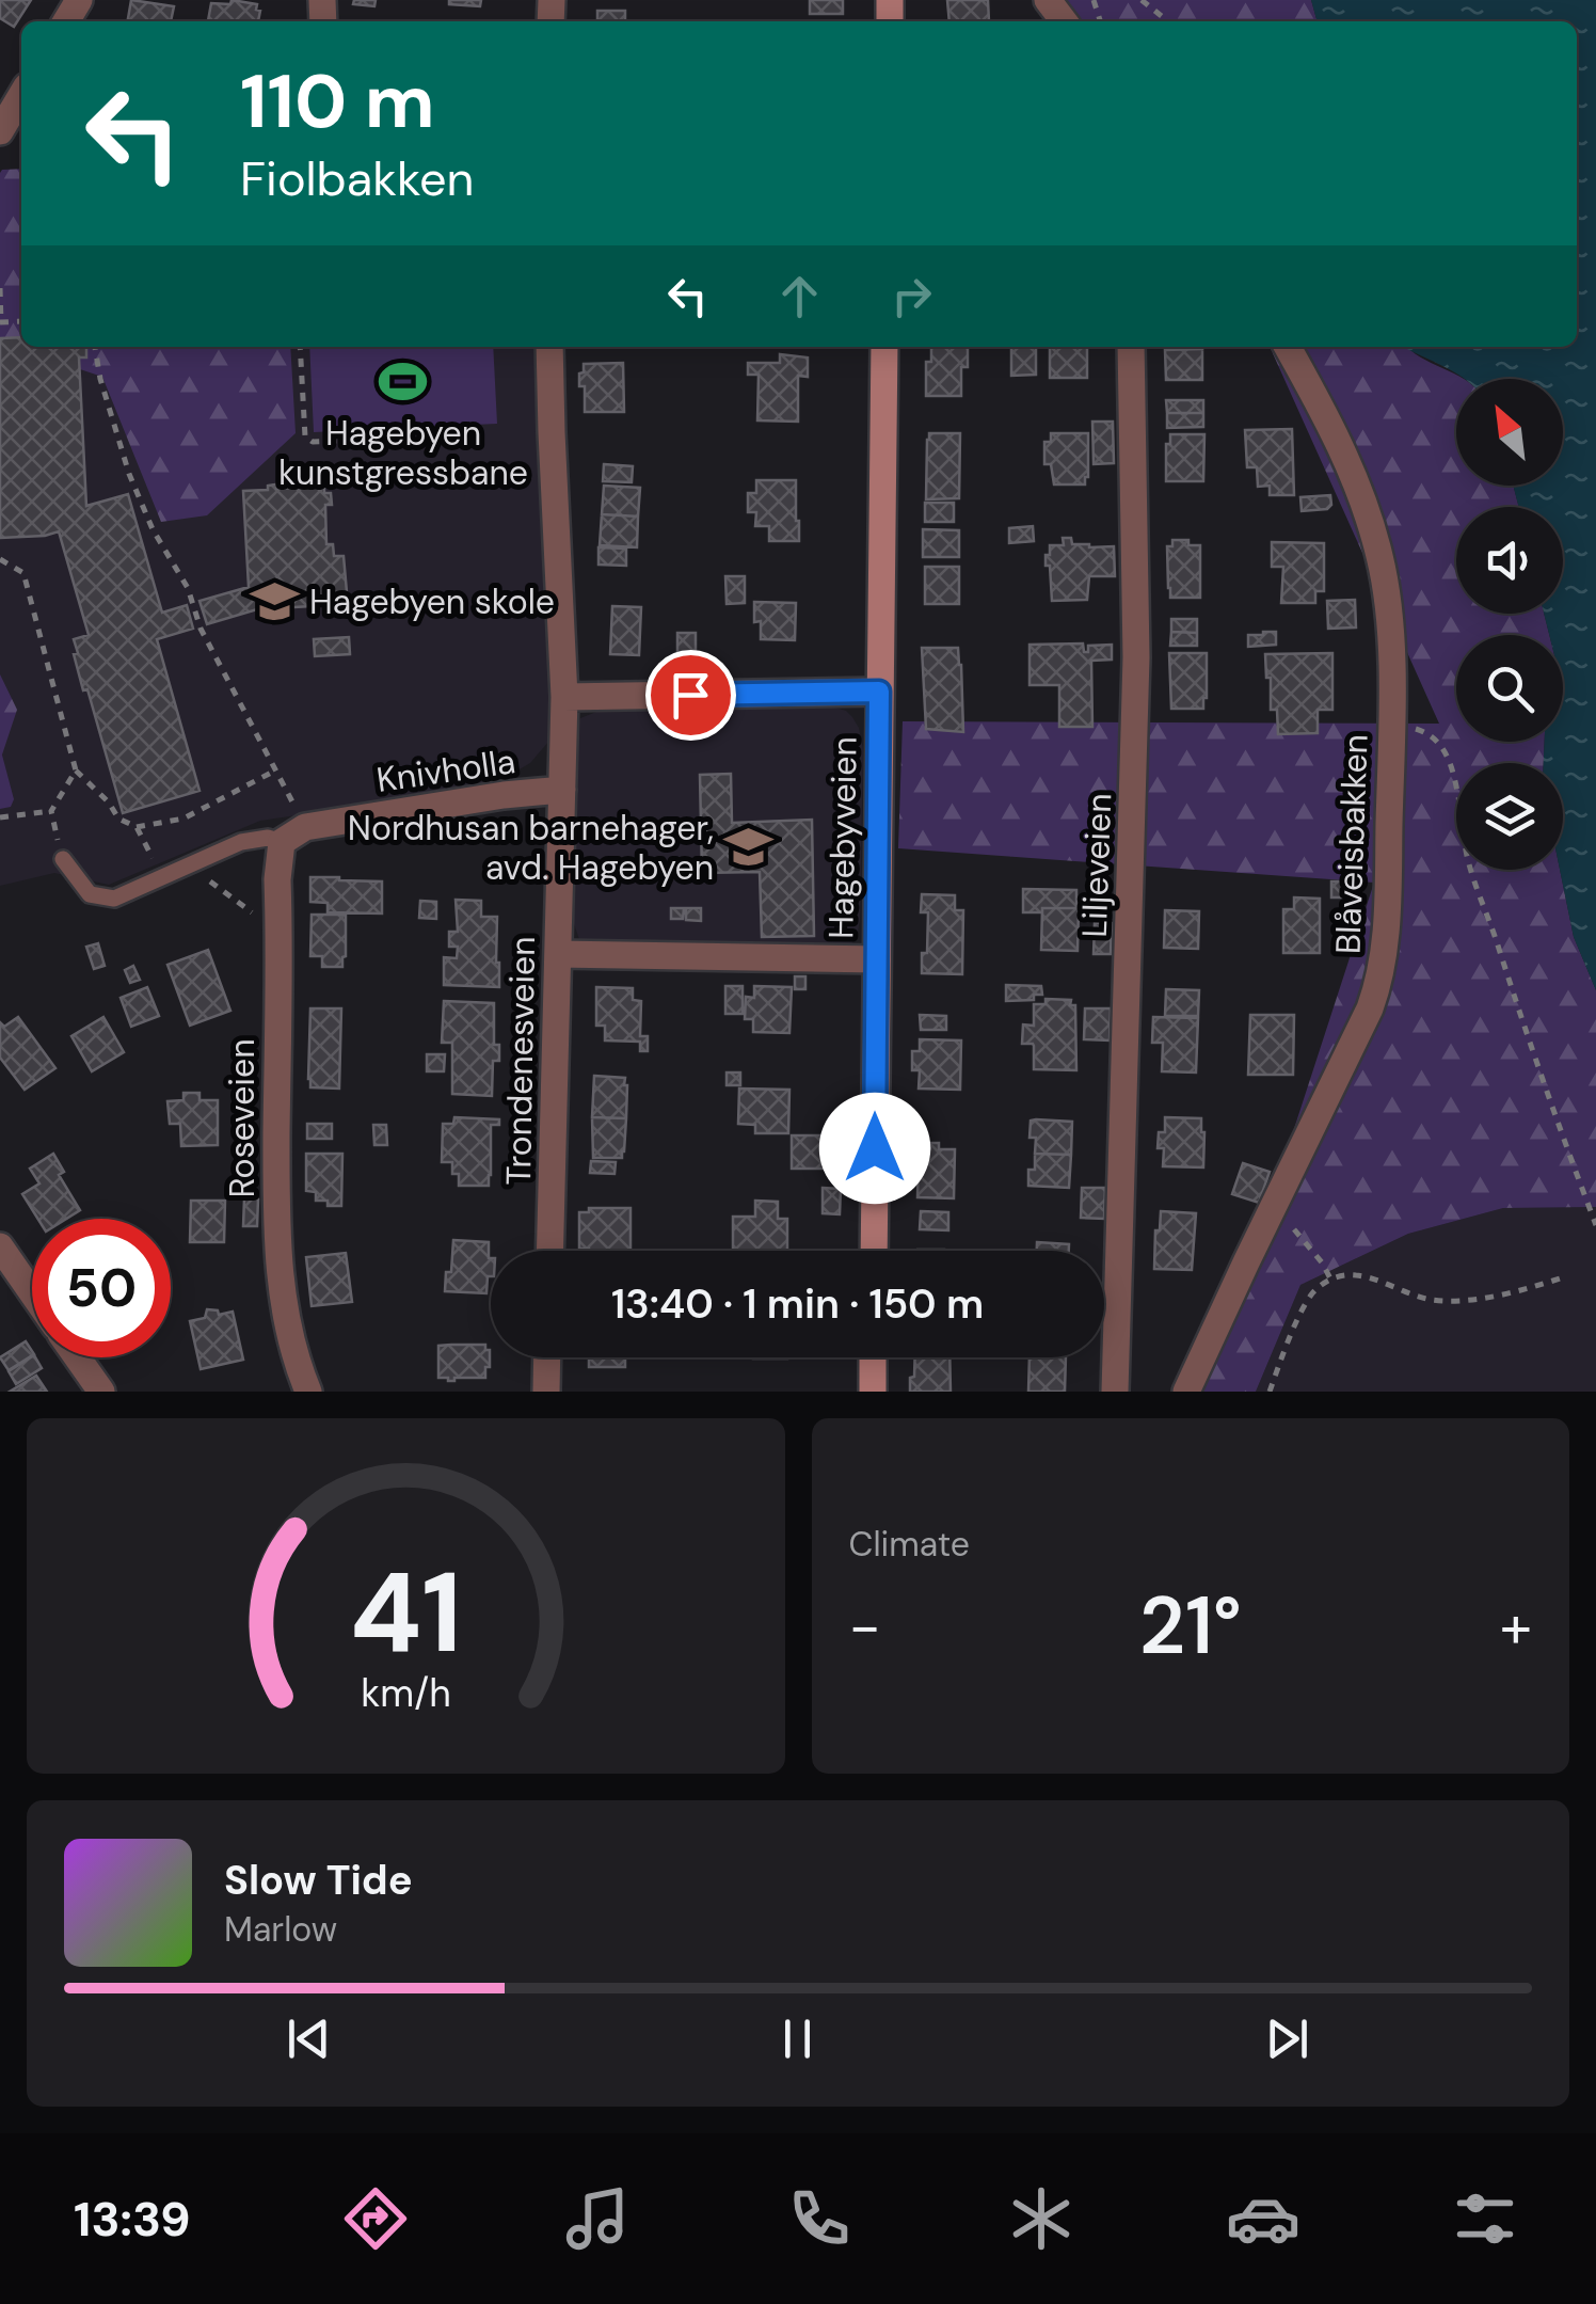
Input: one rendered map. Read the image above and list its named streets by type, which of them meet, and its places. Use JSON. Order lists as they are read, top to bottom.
{
  "streets": {
    "main road": ["Hagebyveien"],
    "street": [
      "Knivholla",
      "Blåveisbakken",
      "Liljeveien",
      "Trondenesveien",
      "Roseveien"
    ]
  },
  "crossings": [
    ["Knivholla", "Trondenesveien"],
    ["Knivholla", "Roseveien"]
  ],
  "places": {
    "sports": ["Hagebyen kunstgressbane"],
    "school or university": ["Hagebyen skole", "Nordhusan barnehager, avd. Hagebyen"]
  },
  "north": "top left",
  "page": {
    "turn": ["110 m", "Fiolbakken"],
    "limit": "50",
    "trip": "13:40 · 1 min · 150 m",
    "tile": "Climate",
    "heat": ["−", "21°", "+"],
    "song": ["Slow Tide", "Marlow"],
    "tabs": "13:39",
    "gauge": ["41", "km/h"]
  }
}
